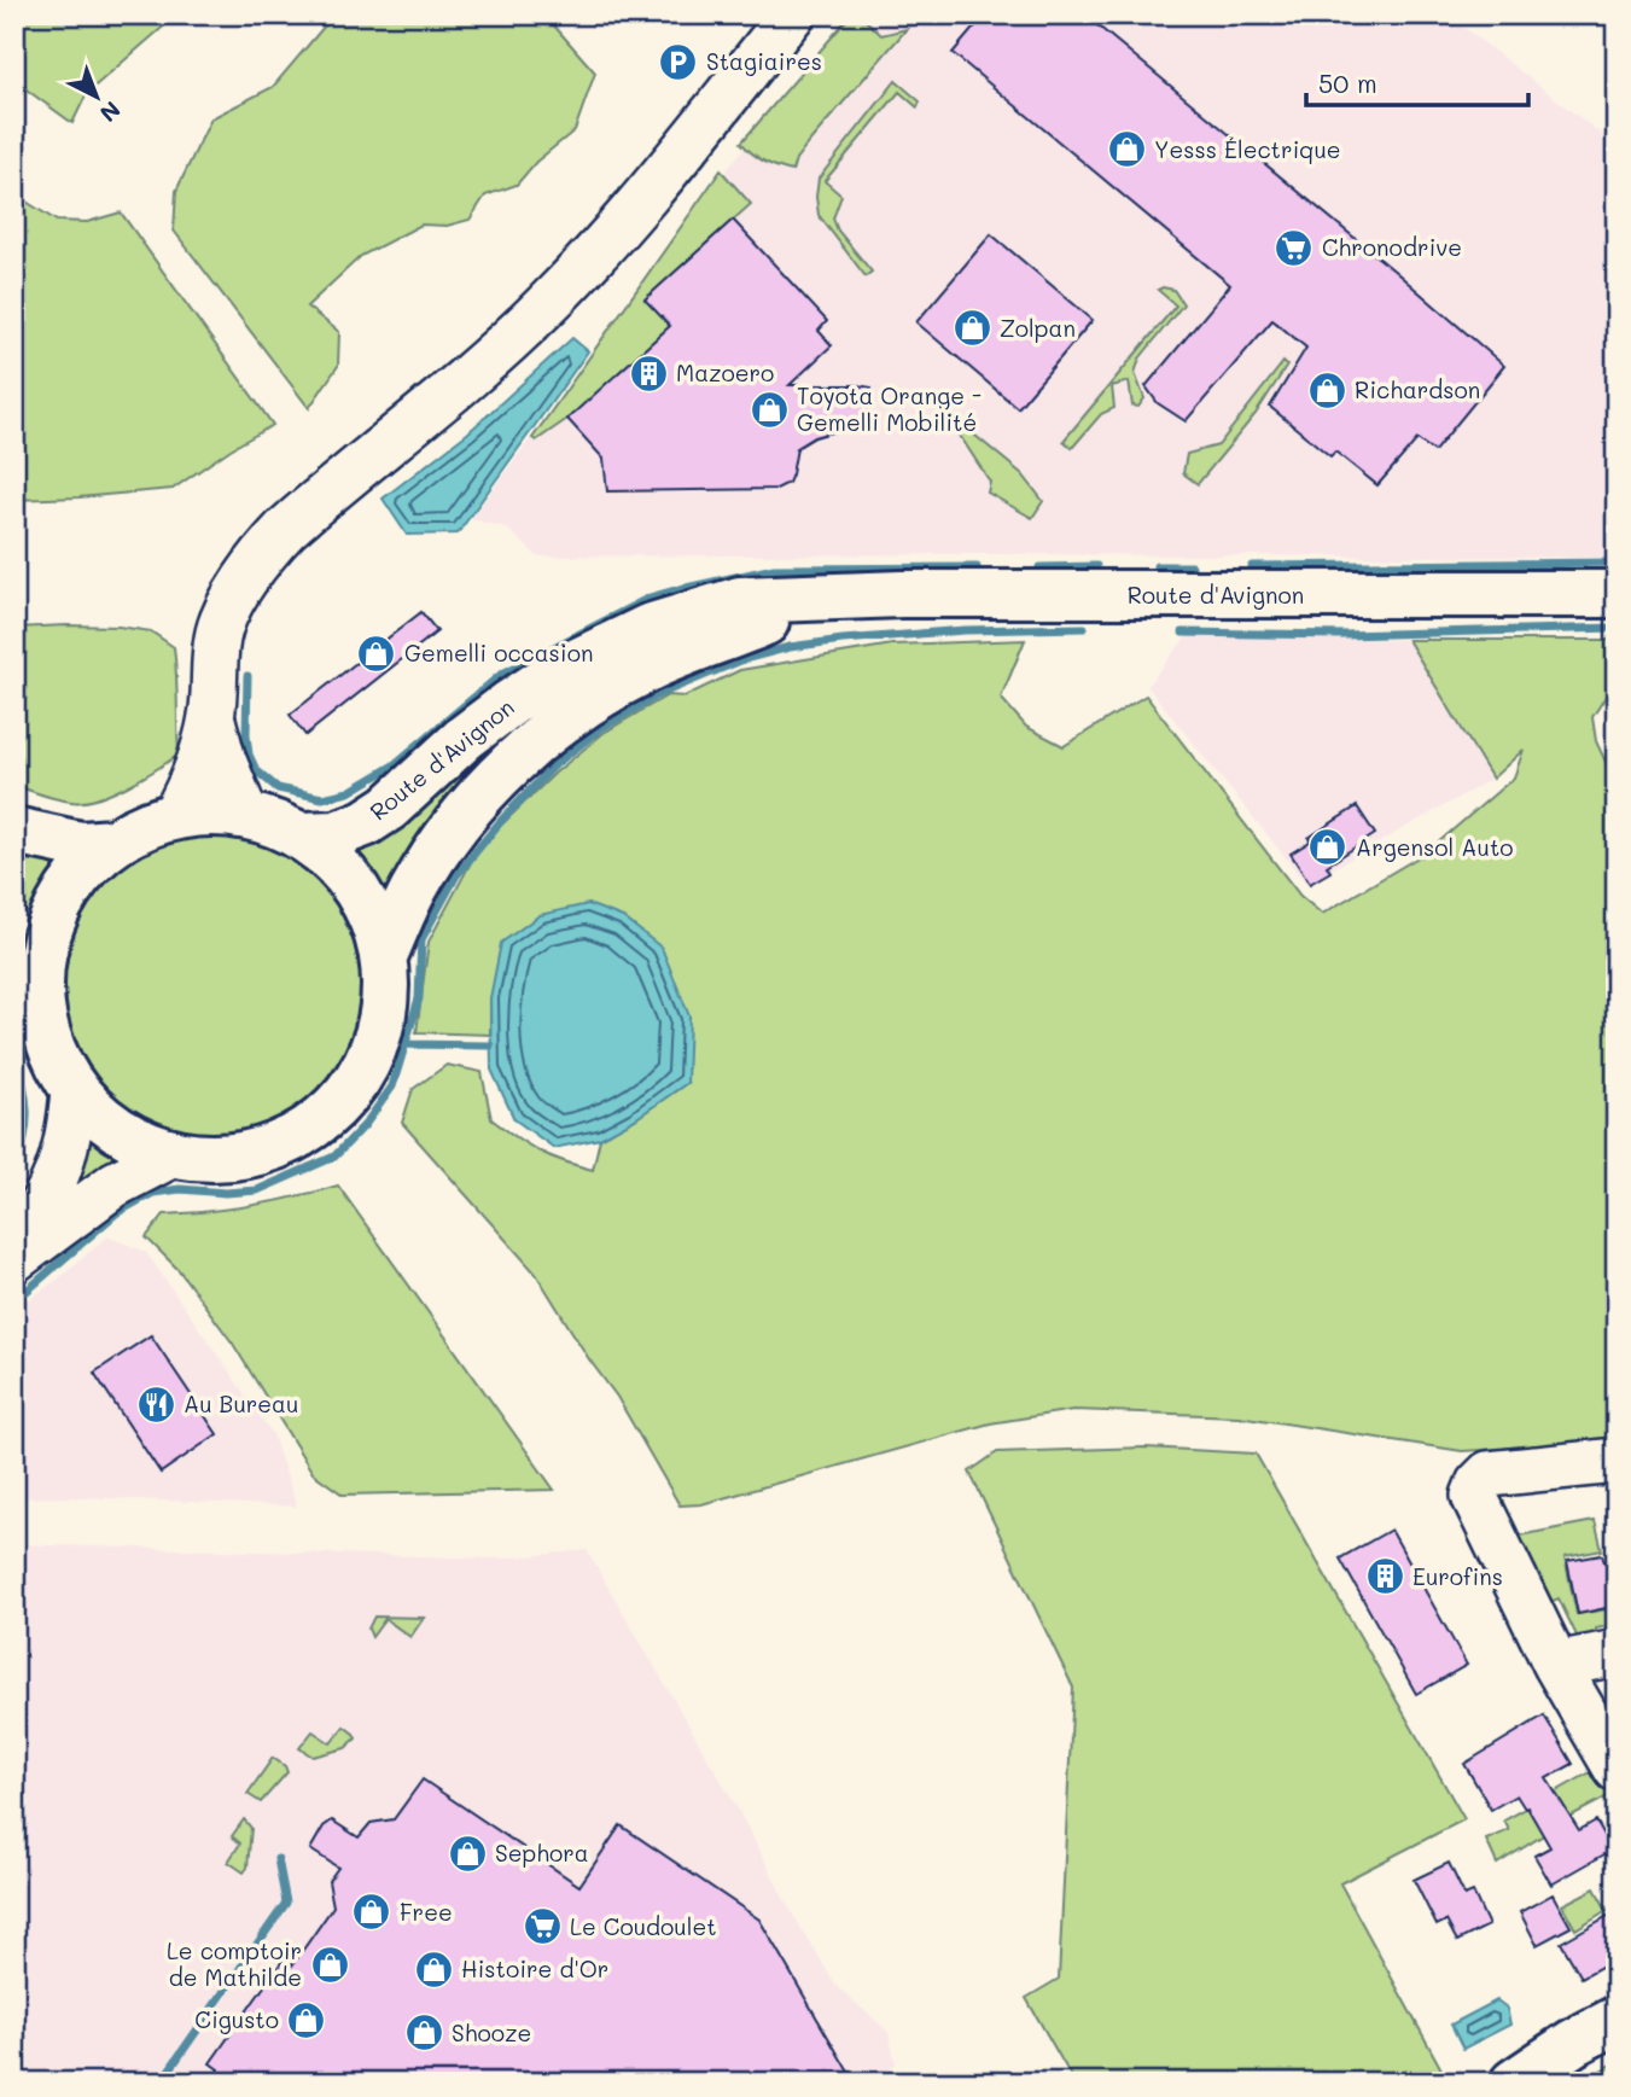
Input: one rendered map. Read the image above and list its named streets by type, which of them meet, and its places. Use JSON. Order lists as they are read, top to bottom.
{
  "streets": {
    "main road": ["Route d'Avignon"]
  },
  "places": {
    "parking": ["Stagiaires"],
    "shop": [
      "Yesss Électrique",
      "Zolpan",
      "Richardson",
      "Toyota Orange - Gemelli Mobilité",
      "Gemelli occasion",
      "Argensol Auto",
      "Sephora",
      "Free",
      "Le comptoir de Mathilde",
      "Histoire d'Or",
      "Cigusto",
      "Shooze"
    ],
    "supermarket": ["Chronodrive", "Le Coudoulet"],
    "building": ["Mazoero", "Eurofins"],
    "restaurant": ["Au Bureau"]
  },
  "scale_bar": "50 m",
  "north": "bottom right"
}
